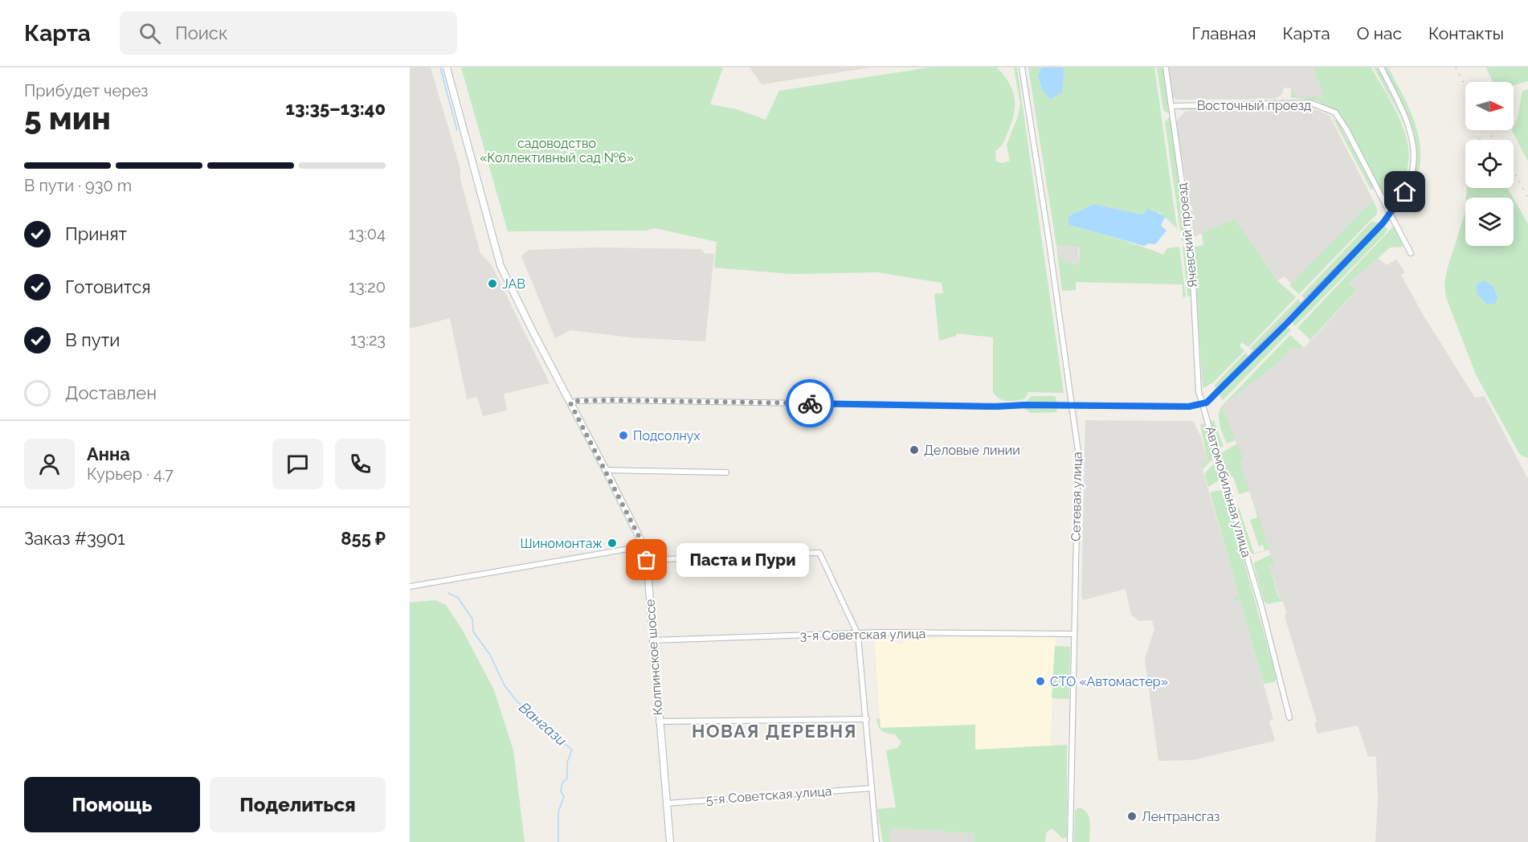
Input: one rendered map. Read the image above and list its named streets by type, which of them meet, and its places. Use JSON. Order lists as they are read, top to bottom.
{
  "streets": {
    "main road": ["Колпинское шоссе"],
    "street": [
      "Восточный проезд",
      "Ячевский проезд",
      "Автомобильная улица",
      "Сетевая улица",
      "3-я Советская улица",
      "5-я Советская улица"
    ]
  },
  "crossings": [
    ["Восточный проезд", "Ячевский проезд"],
    ["Ячевский проезд", "Автомобильная улица"],
    ["Сетевая улица", "3-я Советская улица"],
    ["3-я Советская улица", "Колпинское шоссе"],
    ["Колпинское шоссе", "5-я Советская улица"]
  ],
  "districts": ["НОВАЯ ДЕРЕВНЯ"],
  "water": ["Вангази"],
  "parks": ["садоводство «Коллективный сад №6»"],
  "places": [
    "JAB",
    "Подсолнух",
    "Деловые линии",
    "Шиномонтаж",
    "Паста и Пури",
    "СТО «Автомастер»",
    "Лентрансгаз"
  ],
  "north": "right",
  "page": {
    "header": "Карта",
    "search": "Поиск",
    "nav": [
      "Главная",
      "Карта",
      "О нас",
      "Контакты"
    ],
    "heading": ["5 мин", "Прибудет через", "13:35–13:40"],
    "panel": [
      "Анна",
      "Курьер · 4.7",
      "Заказ #3901",
      "855 ₽"
    ],
    "bar": "В пути · 930 m",
    "list": [
      ["Принят", "13:04"],
      ["Готовится", "13:20"],
      ["В пути", "13:23"],
      "Доставлен"
    ],
    "bubble": "Паста и Пури",
    "buttons": ["Помощь", "Поделиться"]
  }
}
